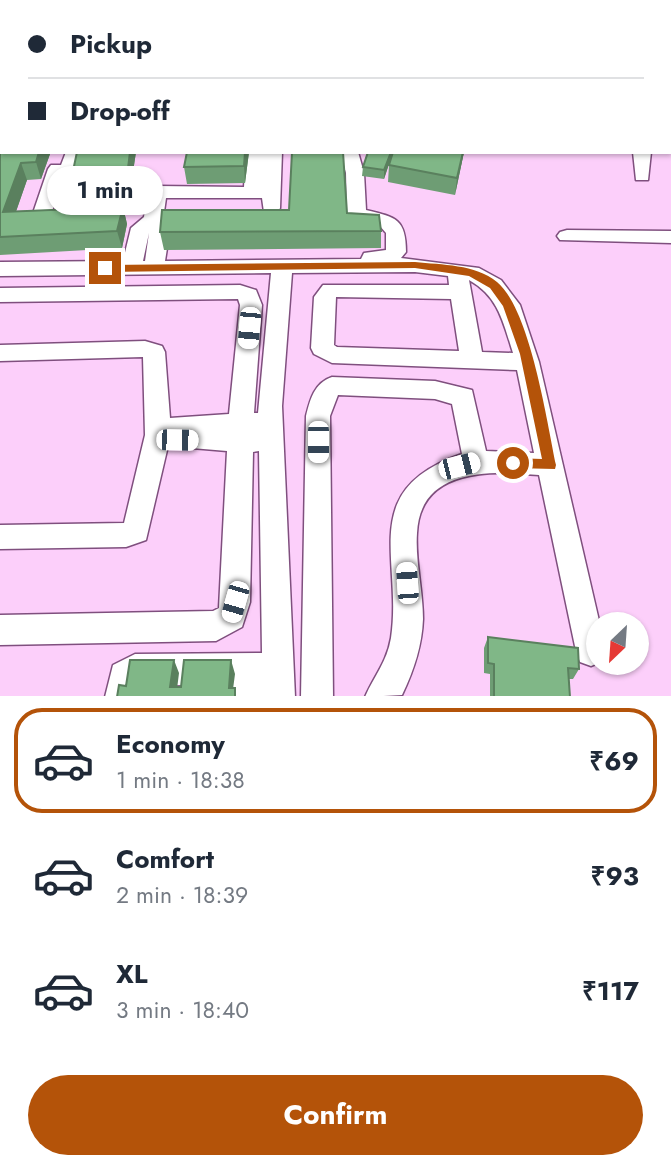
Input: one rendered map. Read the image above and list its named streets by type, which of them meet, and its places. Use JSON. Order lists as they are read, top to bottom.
{
  "north": "bottom left",
  "page": {
    "banner": ["Pickup", "Drop-off"],
    "bubble": "1 min",
    "list": [
      {
        "name": "Economy",
        "note": "1 min · 18:38",
        "value": "₹69"
      },
      {
        "name": "Comfort",
        "note": "2 min · 18:39",
        "value": "₹93"
      },
      {
        "name": "XL",
        "note": "3 min · 18:40",
        "value": "₹117"
      }
    ],
    "buttons": "Confirm"
  }
}
